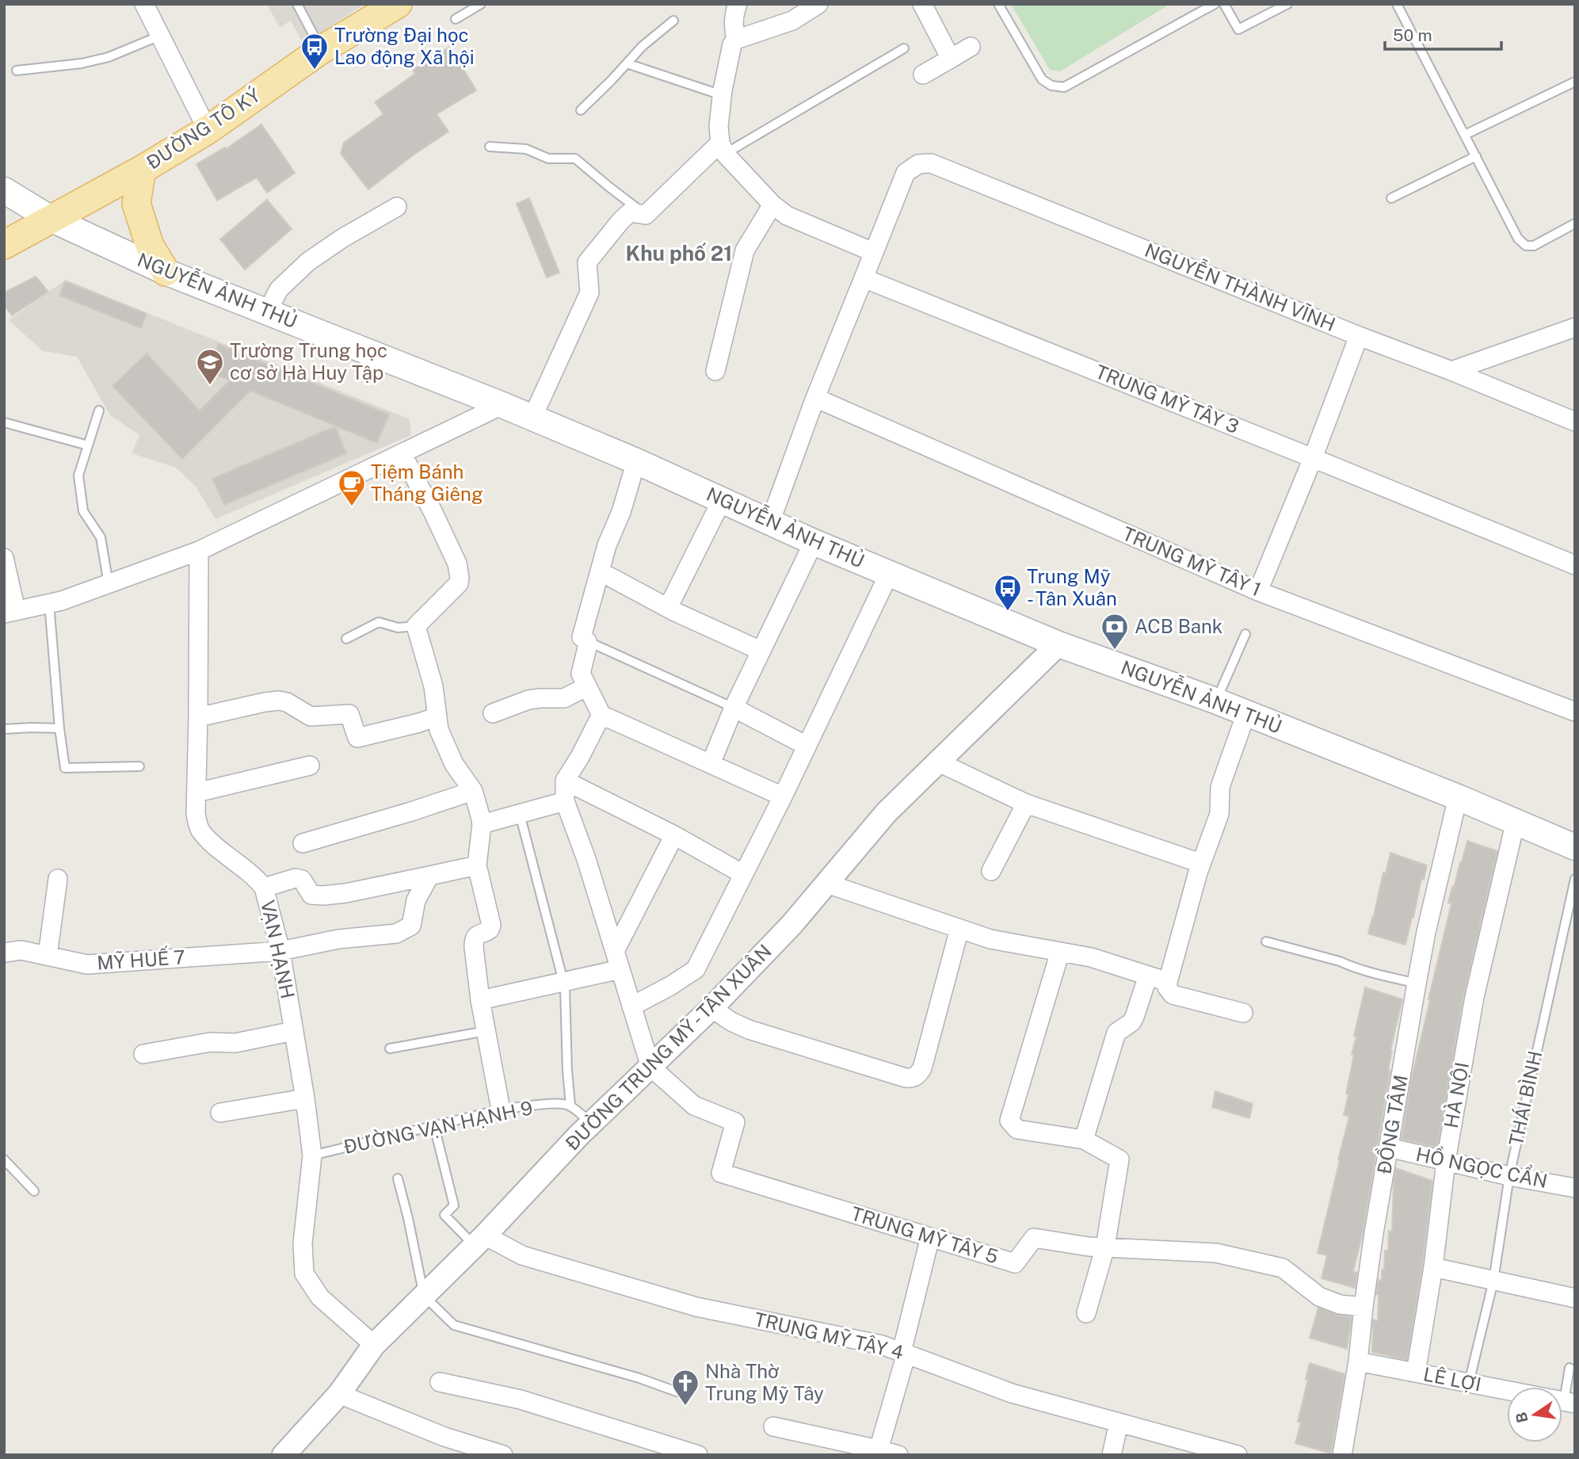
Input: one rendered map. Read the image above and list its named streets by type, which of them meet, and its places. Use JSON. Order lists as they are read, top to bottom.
{
  "streets": {
    "main road": ["ĐƯỜNG TÔ KÝ", "NGUYỄN ẢNH THỦ"],
    "street": [
      "NGUYỄN THÀNH VĨNH",
      "TRUNG MỸ TÂY 3",
      "TRUNG MỸ TÂY 1",
      "VẠN HẠNH",
      "MỸ HUẾ 7",
      "ĐƯỜNG TRUNG MỸ - TÂN XUÂN",
      "HÀ NỘI",
      "ĐỒNG TÂM",
      "HỒ NGỌC CẨN",
      "TRUNG MỸ TÂY 5",
      "TRUNG MỸ TÂY 4",
      "LÊ LỢI"
    ],
    "lane": ["THÁI BÌNH", "ĐƯỜNG VẠN HẠNH 9"]
  },
  "crossings": [
    ["ĐƯỜNG TÔ KÝ", "NGUYỄN ẢNH THỦ"],
    ["NGUYỄN ẢNH THỦ", "ĐƯỜNG TRUNG MỸ - TÂN XUÂN"],
    ["NGUYỄN ẢNH THỦ", "HÀ NỘI"],
    ["NGUYỄN ẢNH THỦ", "ĐỒNG TÂM"],
    ["VẠN HẠNH", "MỸ HUẾ 7"],
    ["VẠN HẠNH", "ĐƯỜNG TRUNG MỸ - TÂN XUÂN"],
    ["VẠN HẠNH", "ĐƯỜNG VẠN HẠNH 9"],
    ["ĐƯỜNG TRUNG MỸ - TÂN XUÂN", "TRUNG MỸ TÂY 5"],
    ["ĐƯỜNG TRUNG MỸ - TÂN XUÂN", "TRUNG MỸ TÂY 4"],
    ["HÀ NỘI", "HỒ NGỌC CẨN"],
    ["HÀ NỘI", "LÊ LỢI"],
    ["THÁI BÌNH", "HỒ NGỌC CẨN"],
    ["THÁI BÌNH", "LÊ LỢI"],
    ["ĐỒNG TÂM", "HỒ NGỌC CẨN"],
    ["ĐỒNG TÂM", "TRUNG MỸ TÂY 5"],
    ["ĐỒNG TÂM", "LÊ LỢI"]
  ],
  "districts": ["Khu phố 21"],
  "places": {
    "bus stop": ["Trường Đại học Lao động Xã hội", "Trung Mỹ - Tân Xuân"],
    "school or university": ["Trường Trung học cơ sở Hà Huy Tập"],
    "cafe": ["Tiệm Bánh Tháng Giêng"],
    "bank": ["ACB Bank"],
    "church": ["Nhà Thờ Trung Mỹ Tây"]
  },
  "scale_bar": "50 m",
  "north": "left"
}
